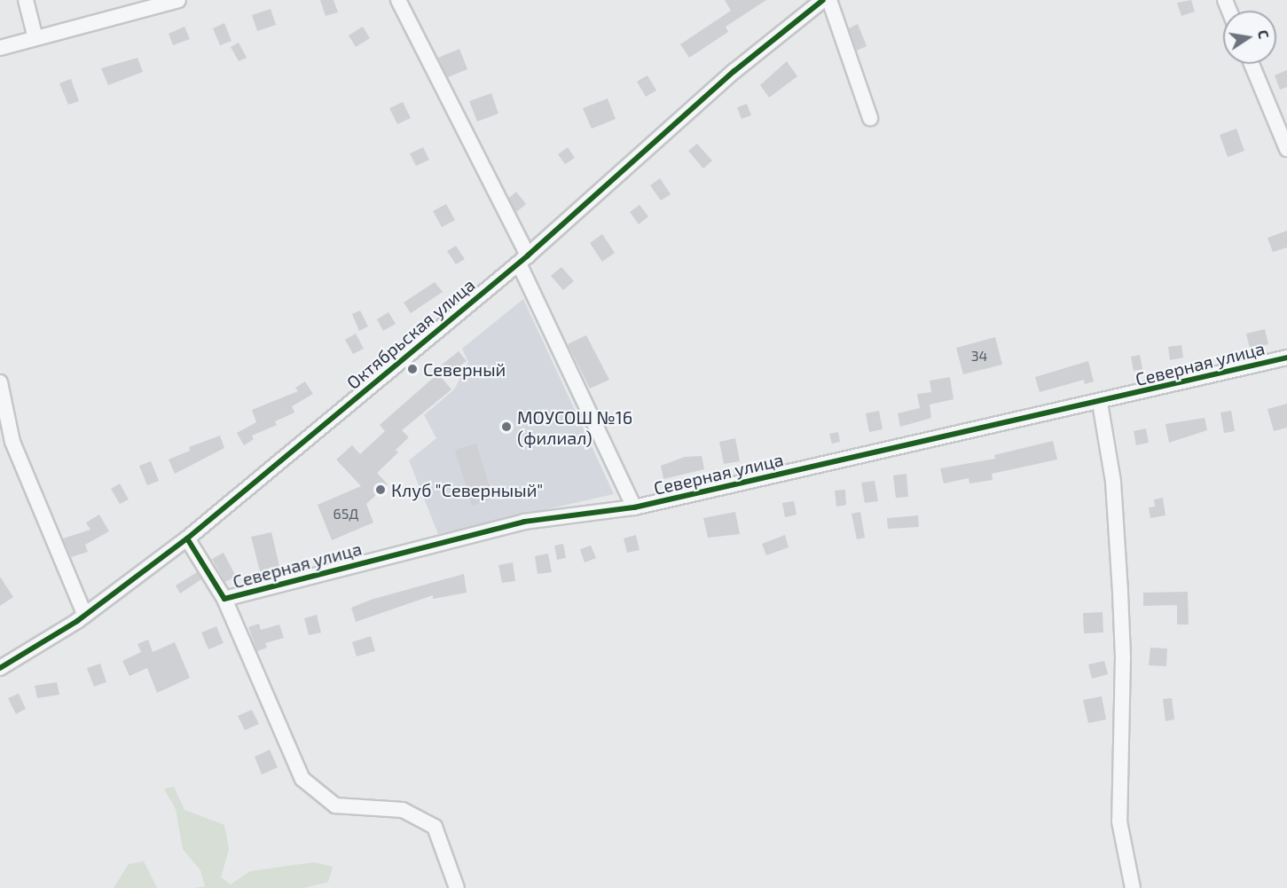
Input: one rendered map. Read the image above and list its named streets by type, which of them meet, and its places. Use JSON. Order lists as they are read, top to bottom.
{
  "streets": {
    "street": ["Октябрьская улица", "Северная улица"]
  },
  "crossings": [
    ["Октябрьская улица", "Северная улица"]
  ],
  "places": ["Северный", "МОУСОШ №16 (филиал)", "Клуб \"Северныый\""],
  "house_numbers": ["34", "65Д"],
  "north": "right"
}
